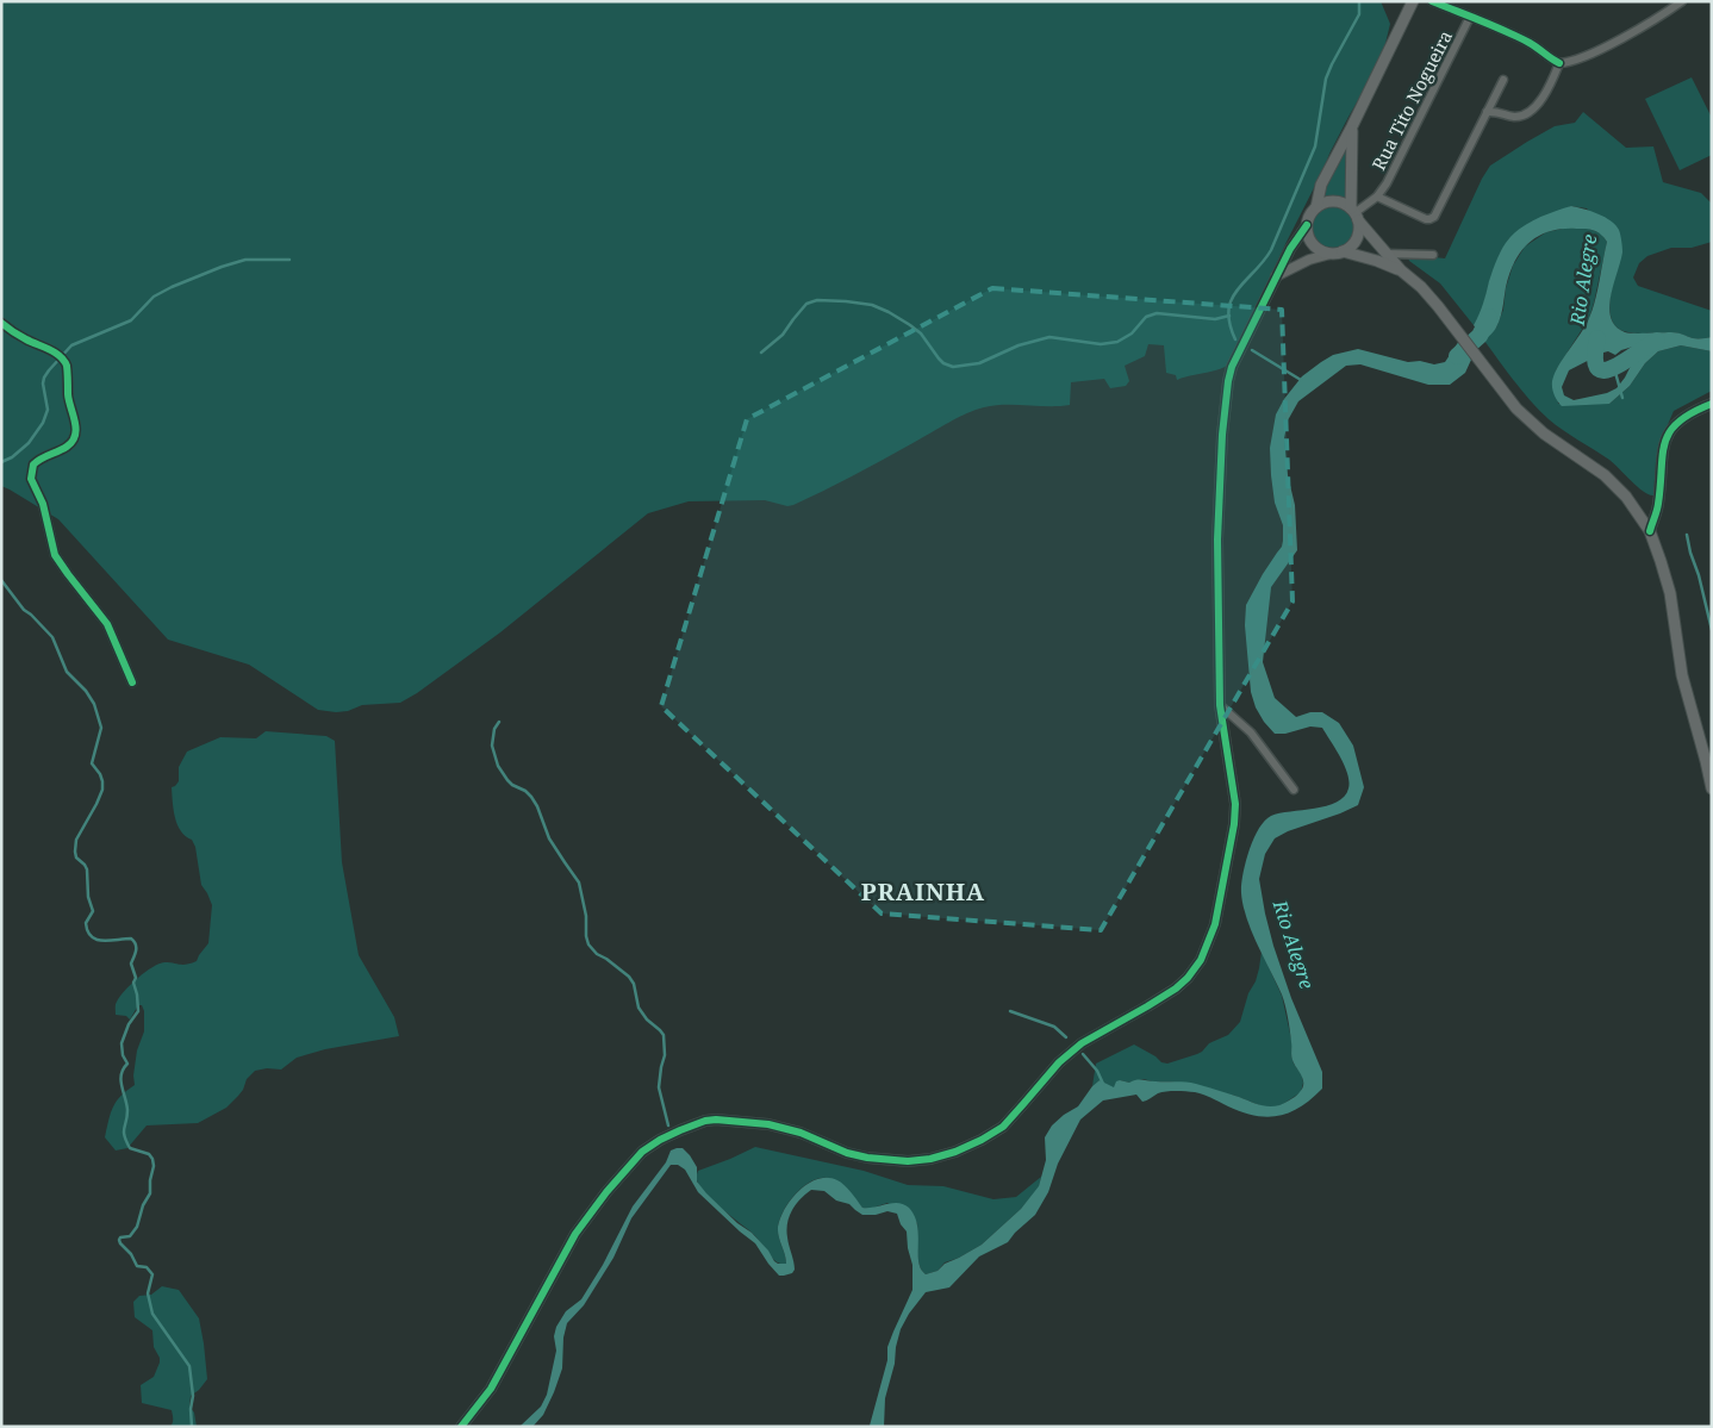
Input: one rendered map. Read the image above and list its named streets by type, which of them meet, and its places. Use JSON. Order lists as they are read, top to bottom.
{
  "streets": {
    "street": ["Rua Tito Nogueira"]
  },
  "districts": ["PRAINHA"],
  "water": ["Rio Alegre"]
}
